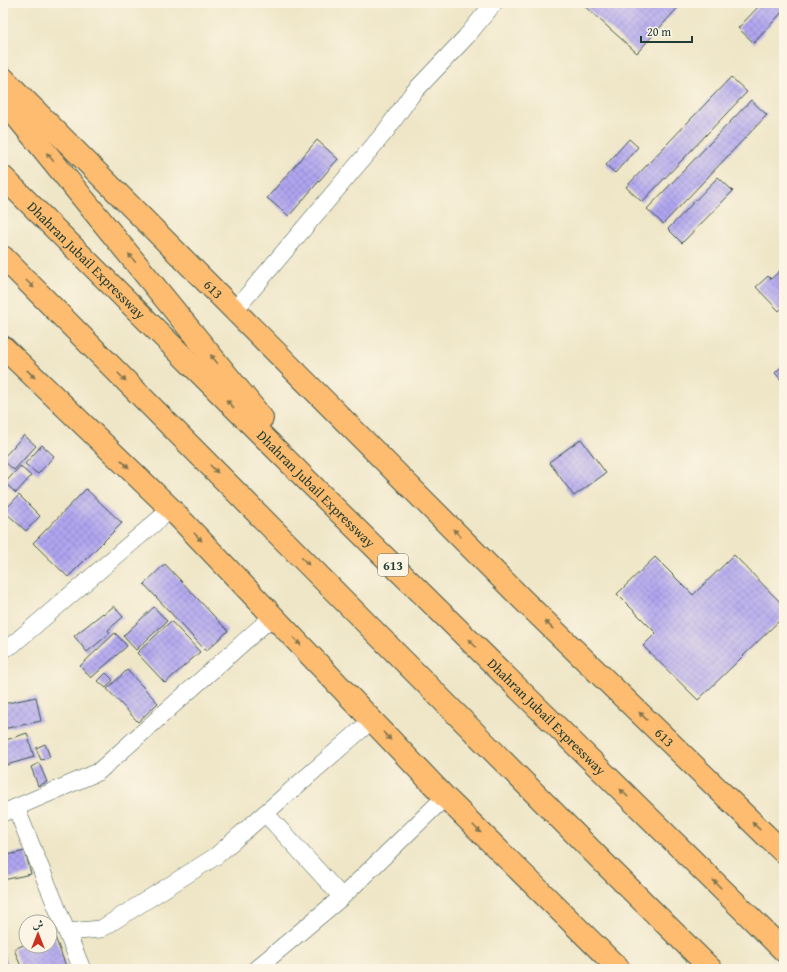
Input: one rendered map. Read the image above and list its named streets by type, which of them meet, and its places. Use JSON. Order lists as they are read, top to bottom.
{
  "streets": {
    "main road": ["Dhahran Jubail Expressway", "613"]
  },
  "scale_bar": "20 m",
  "north": "top"
}
